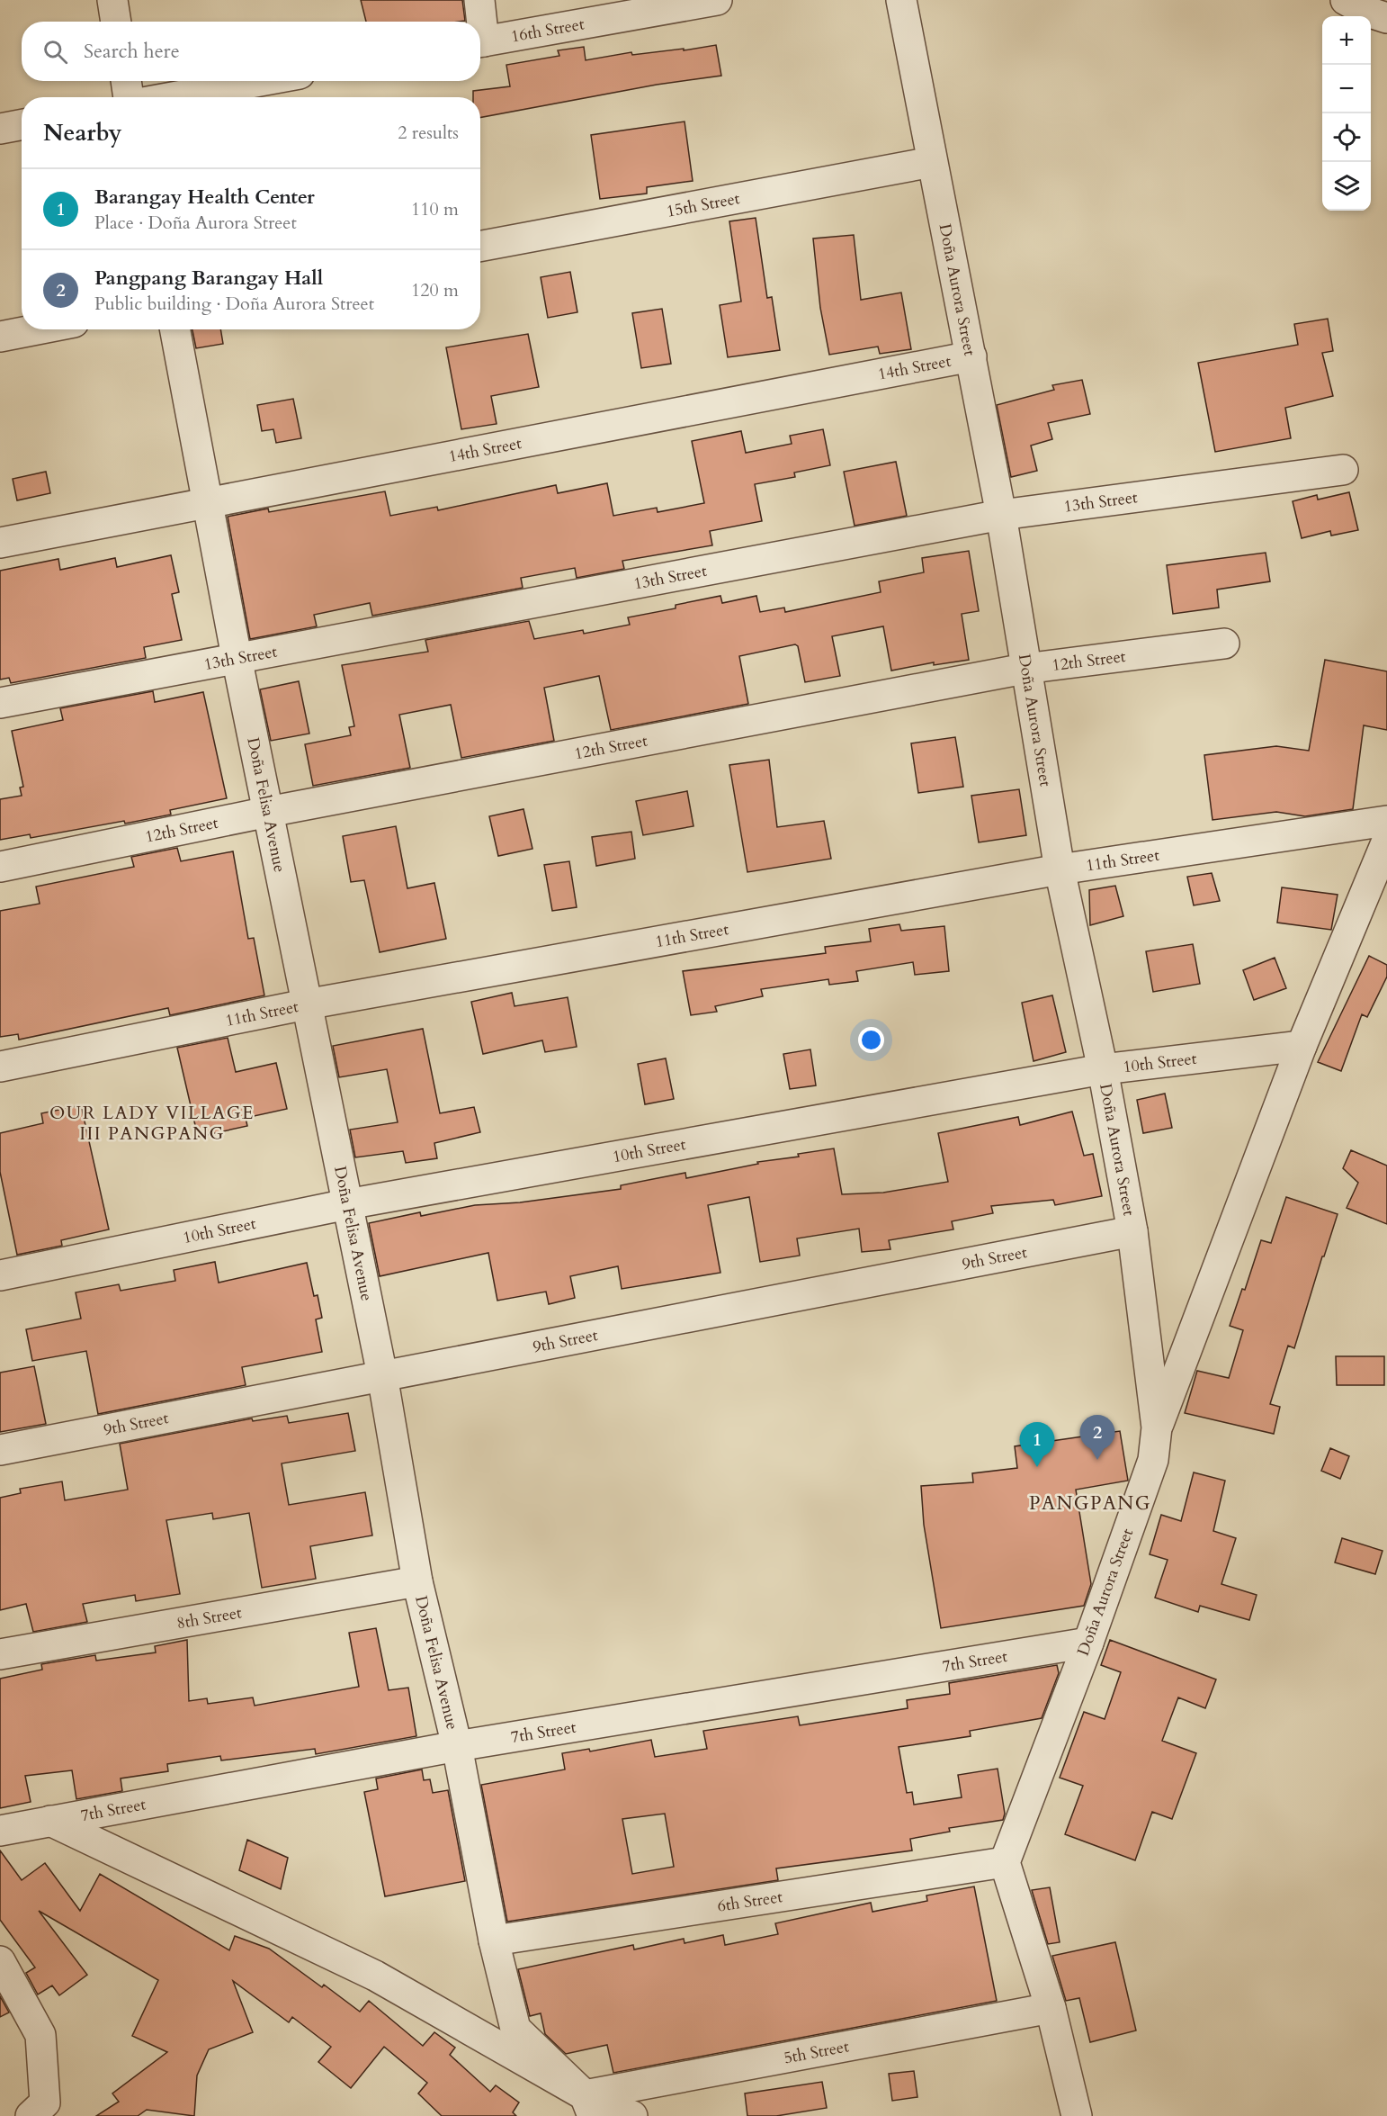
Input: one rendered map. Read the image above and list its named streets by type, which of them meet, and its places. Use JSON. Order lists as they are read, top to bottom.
{
  "streets": {
    "street": [
      "16th Street",
      "15th Street",
      "Doña Aurora Street",
      "14th Street",
      "13th Street",
      "12th Street",
      "Doña Felisa Avenue",
      "11th Street",
      "10th Street",
      "9th Street",
      "8th Street",
      "7th Street",
      "6th Street",
      "5th Street"
    ]
  },
  "crossings": [
    ["15th Street", "Doña Aurora Street"],
    ["Doña Aurora Street", "14th Street"],
    ["Doña Aurora Street", "13th Street"],
    ["Doña Aurora Street", "12th Street"],
    ["Doña Aurora Street", "11th Street"],
    ["Doña Aurora Street", "10th Street"],
    ["Doña Aurora Street", "9th Street"],
    ["Doña Aurora Street", "7th Street"],
    ["Doña Aurora Street", "6th Street"],
    ["14th Street", "Doña Felisa Avenue"],
    ["13th Street", "Doña Felisa Avenue"],
    ["12th Street", "Doña Felisa Avenue"],
    ["Doña Felisa Avenue", "11th Street"],
    ["Doña Felisa Avenue", "10th Street"],
    ["Doña Felisa Avenue", "9th Street"],
    ["Doña Felisa Avenue", "8th Street"],
    ["Doña Felisa Avenue", "7th Street"],
    ["Doña Felisa Avenue", "6th Street"],
    ["Doña Felisa Avenue", "5th Street"]
  ],
  "districts": ["OUR LADY VILLAGE III PANGPANG", "PANGPANG"],
  "page": {
    "map_buttons": ["+", "−"],
    "search": "Search here",
    "heading": ["Nearby", "2 results"],
    "list": [
      {
        "mark": "1",
        "name": "Barangay Health Center",
        "note": "Place · Doña Aurora Street",
        "value": "110 m"
      },
      {
        "mark": "2",
        "name": "Pangpang Barangay Hall",
        "note": "Public building · Doña Aurora Street",
        "value": "120 m"
      }
    ],
    "pins": ["2", "1"]
  }
}
